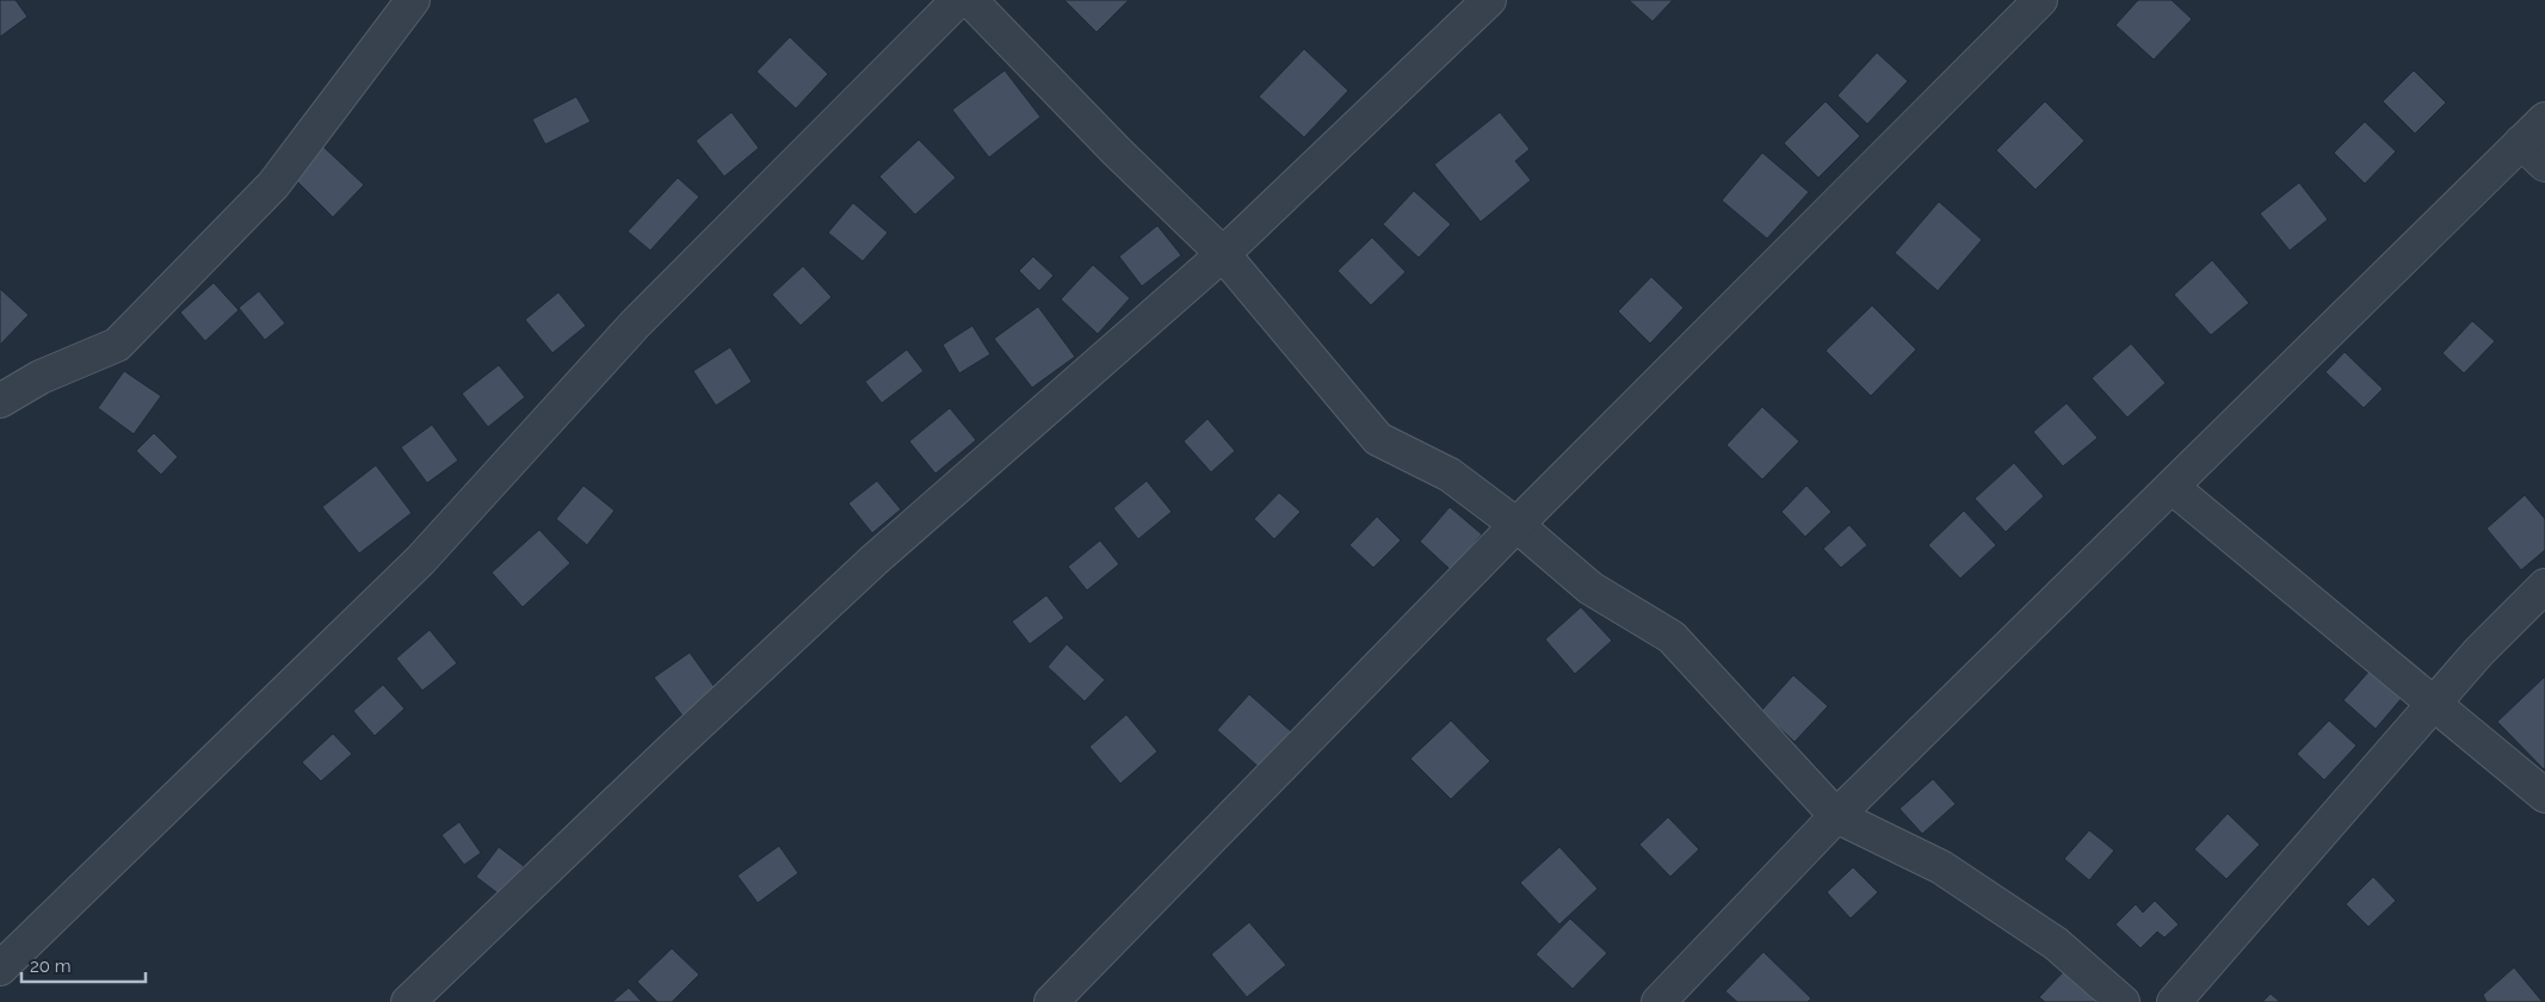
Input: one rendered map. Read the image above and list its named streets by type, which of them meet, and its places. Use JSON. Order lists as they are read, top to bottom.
{
  "scale_bar": "20 m"
}
